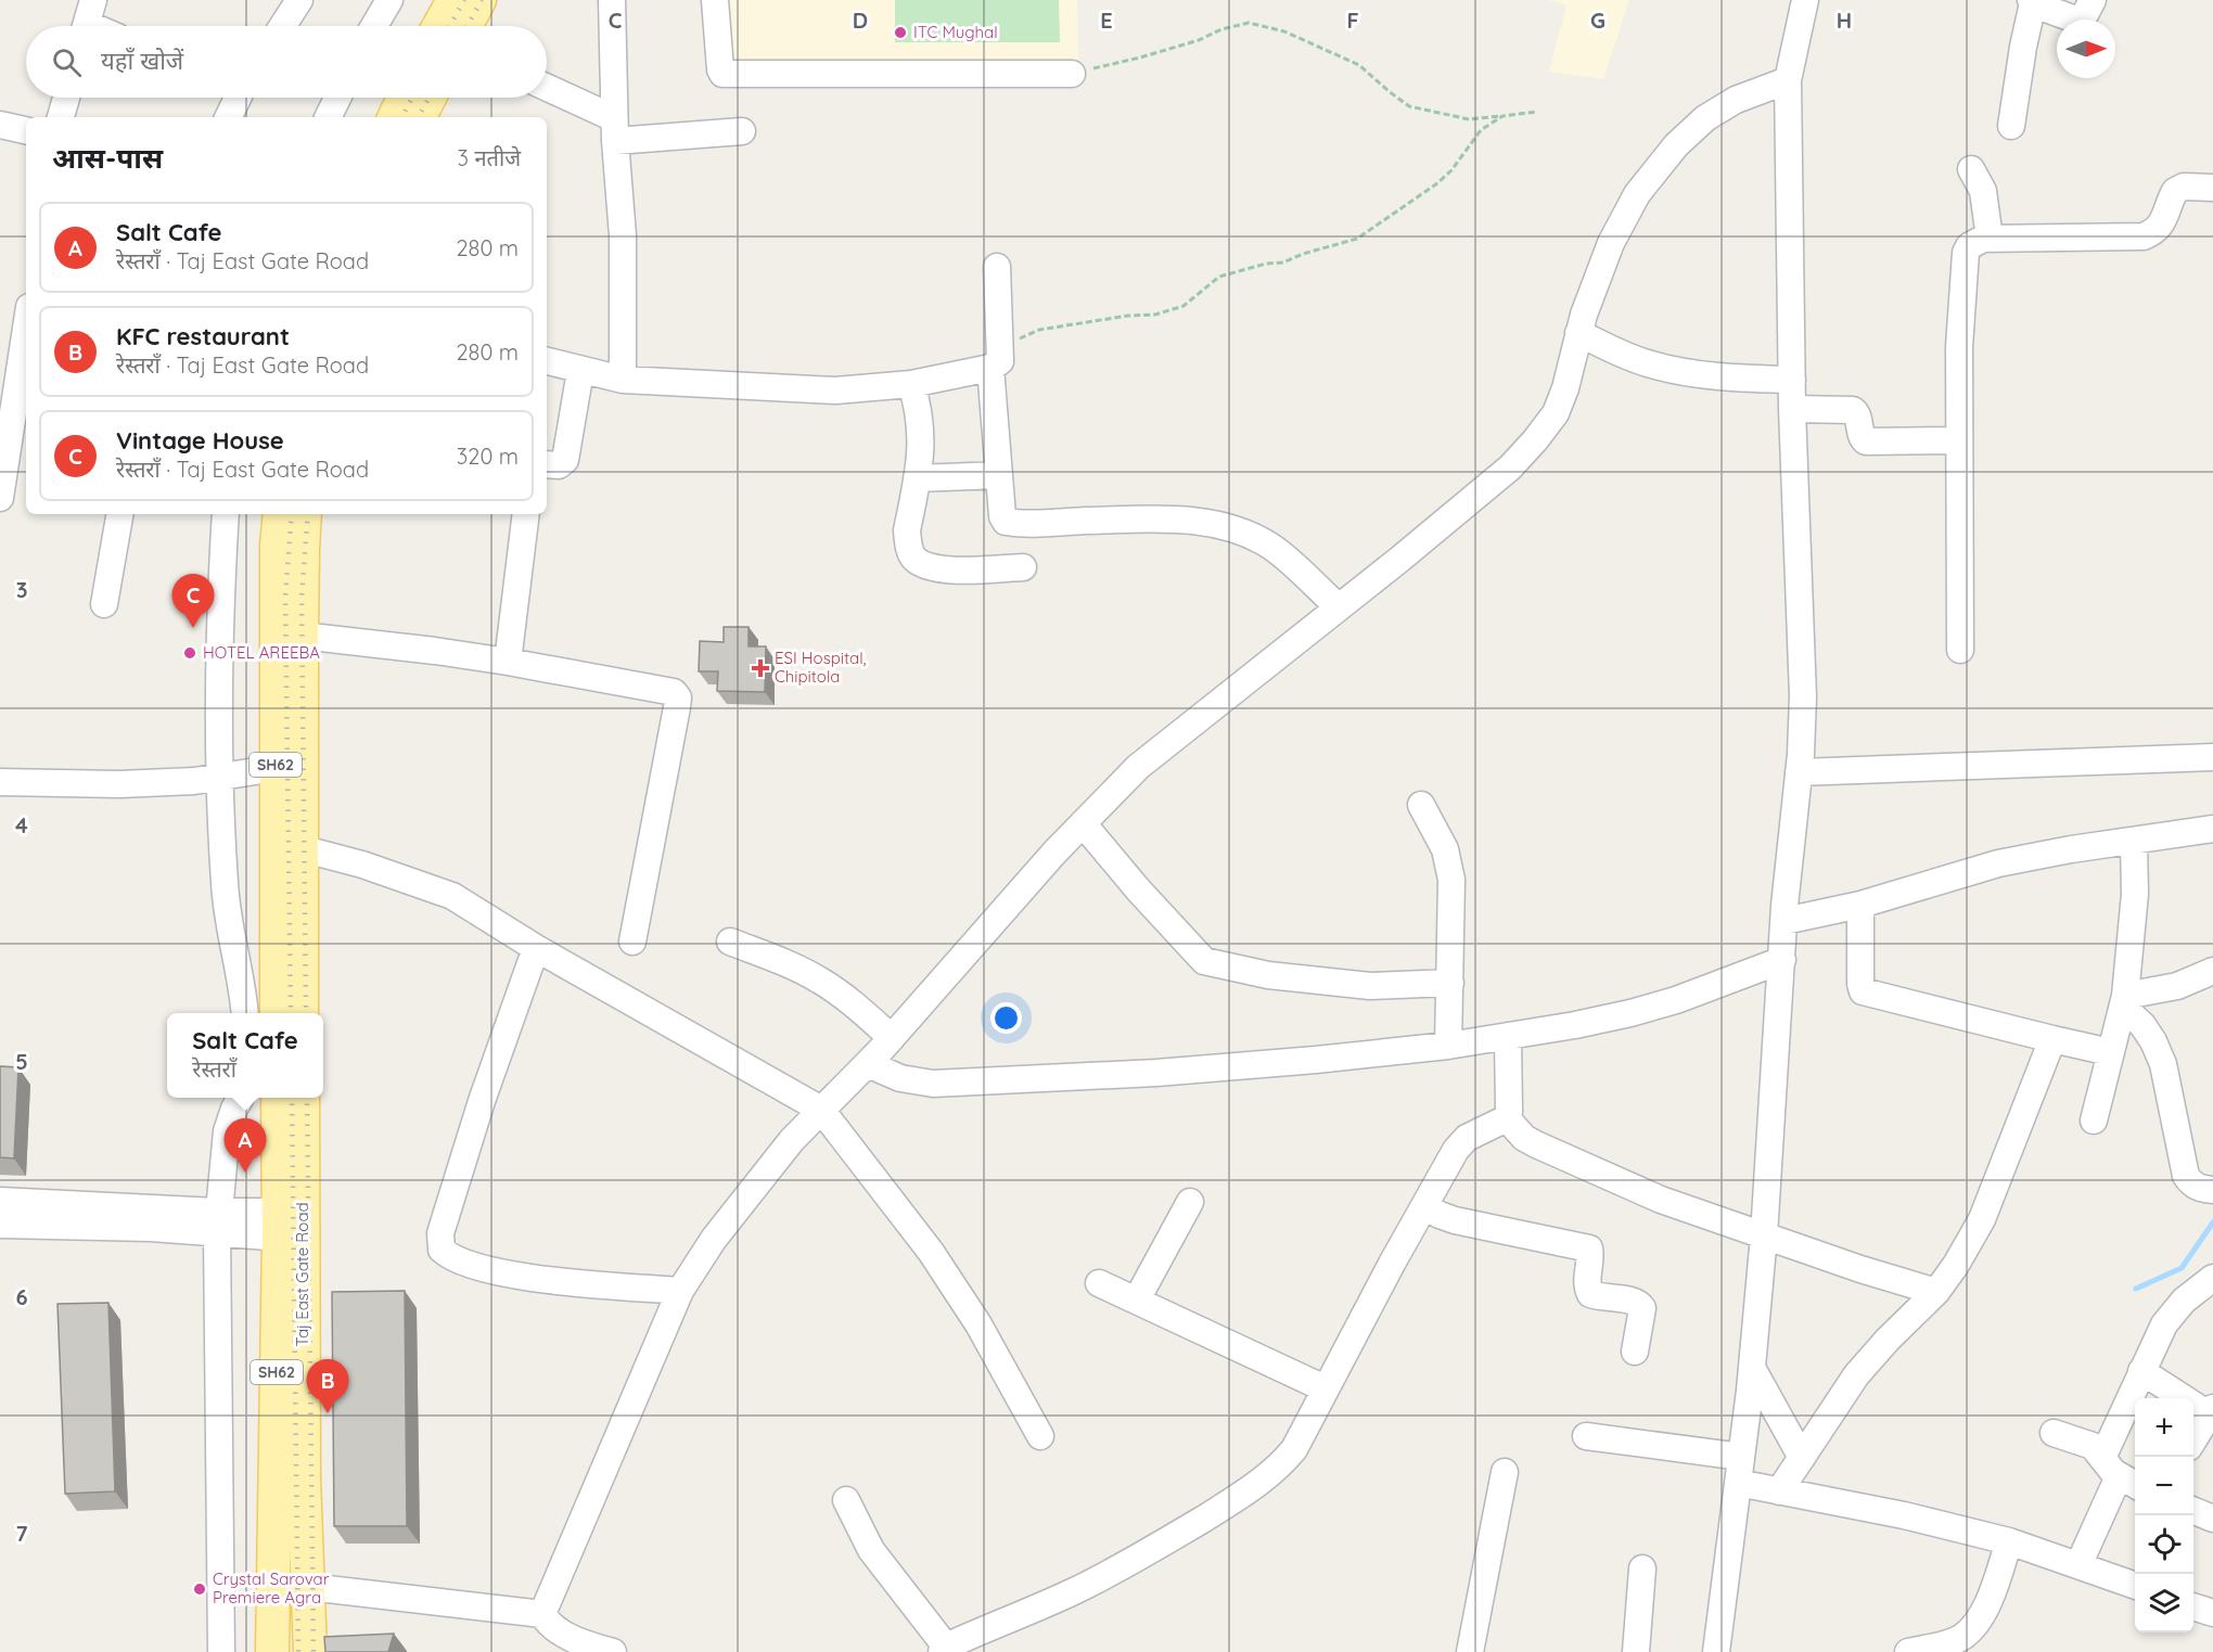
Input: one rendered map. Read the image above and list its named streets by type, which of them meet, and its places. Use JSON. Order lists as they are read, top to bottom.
{
  "streets": {
    "main road": ["SH62", "Taj East Gate Road"]
  },
  "crossings": [
    ["SH62", "Taj East Gate Road"]
  ],
  "places": {
    "other": ["ITC Mughal", "HOTEL AREEBA", "Crystal Sarovar Premiere Agra"],
    "health": ["ESI Hospital, Chipitola"]
  },
  "north": "right",
  "page": {
    "search": "यहाँ खोजें",
    "heading": ["आस-पास", "3 नतीजे"],
    "list": [
      {
        "mark": "A",
        "name": "Salt Cafe",
        "note": "रेस्तराँ · Taj East Gate Road",
        "value": "280 m"
      },
      {
        "mark": "B",
        "name": "KFC restaurant",
        "note": "रेस्तराँ · Taj East Gate Road",
        "value": "280 m"
      },
      {
        "mark": "C",
        "name": "Vintage House",
        "note": "रेस्तराँ · Taj East Gate Road",
        "value": "320 m"
      }
    ],
    "pins": ["C", "A", "B"],
    "popup": ["Salt Cafe", "रेस्तराँ"],
    "map_buttons": ["+", "−"]
  },
  "grid": {
    "columns": [
      "C",
      "D",
      "E",
      "F",
      "G",
      "H"
    ],
    "rows": [
      "3",
      "4",
      "5",
      "6",
      "7"
    ]
  }
}
